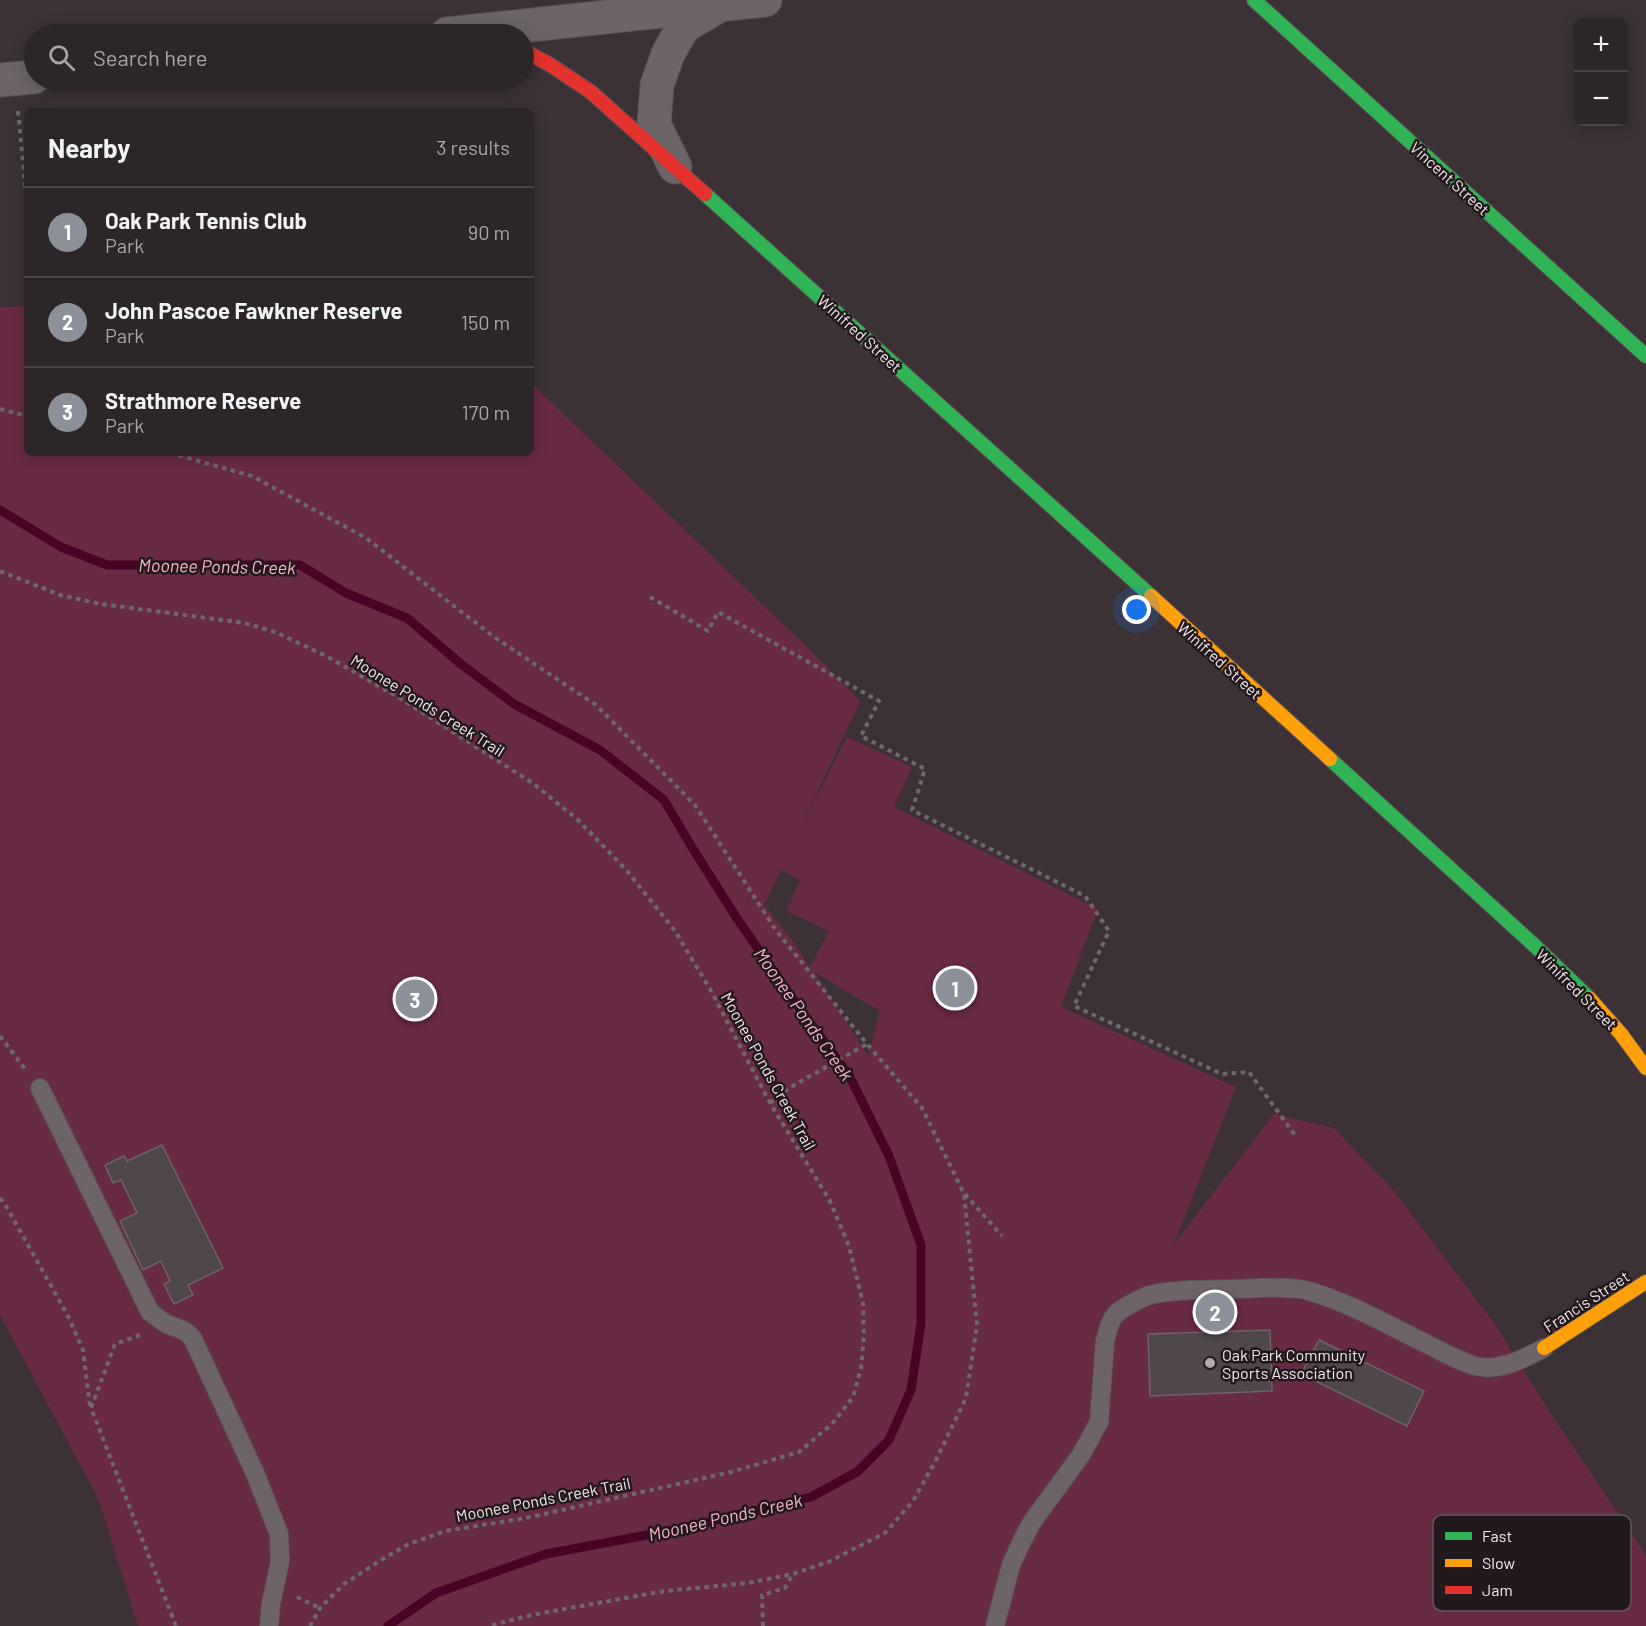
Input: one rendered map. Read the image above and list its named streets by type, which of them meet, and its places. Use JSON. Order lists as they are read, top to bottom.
{
  "streets": {
    "street": ["Vincent Street", "Winifred Street", "Francis Street"],
    "path": ["Moonee Ponds Creek Trail"]
  },
  "water": ["Moonee Ponds Creek"],
  "places": ["Oak Park Community Sports Association"],
  "legend": ["Fast", "Slow", "Jam"],
  "page": {
    "map_buttons": ["+", "−"],
    "search": "Search here",
    "heading": ["Nearby", "3 results"],
    "list": [
      {
        "mark": "1",
        "name": "Oak Park Tennis Club",
        "note": "Park",
        "value": "90 m"
      },
      {
        "mark": "2",
        "name": "John Pascoe Fawkner Reserve",
        "note": "Park",
        "value": "150 m"
      },
      {
        "mark": "3",
        "name": "Strathmore Reserve",
        "note": "Park",
        "value": "170 m"
      }
    ],
    "pins": ["1", "3", "2"]
  }
}
